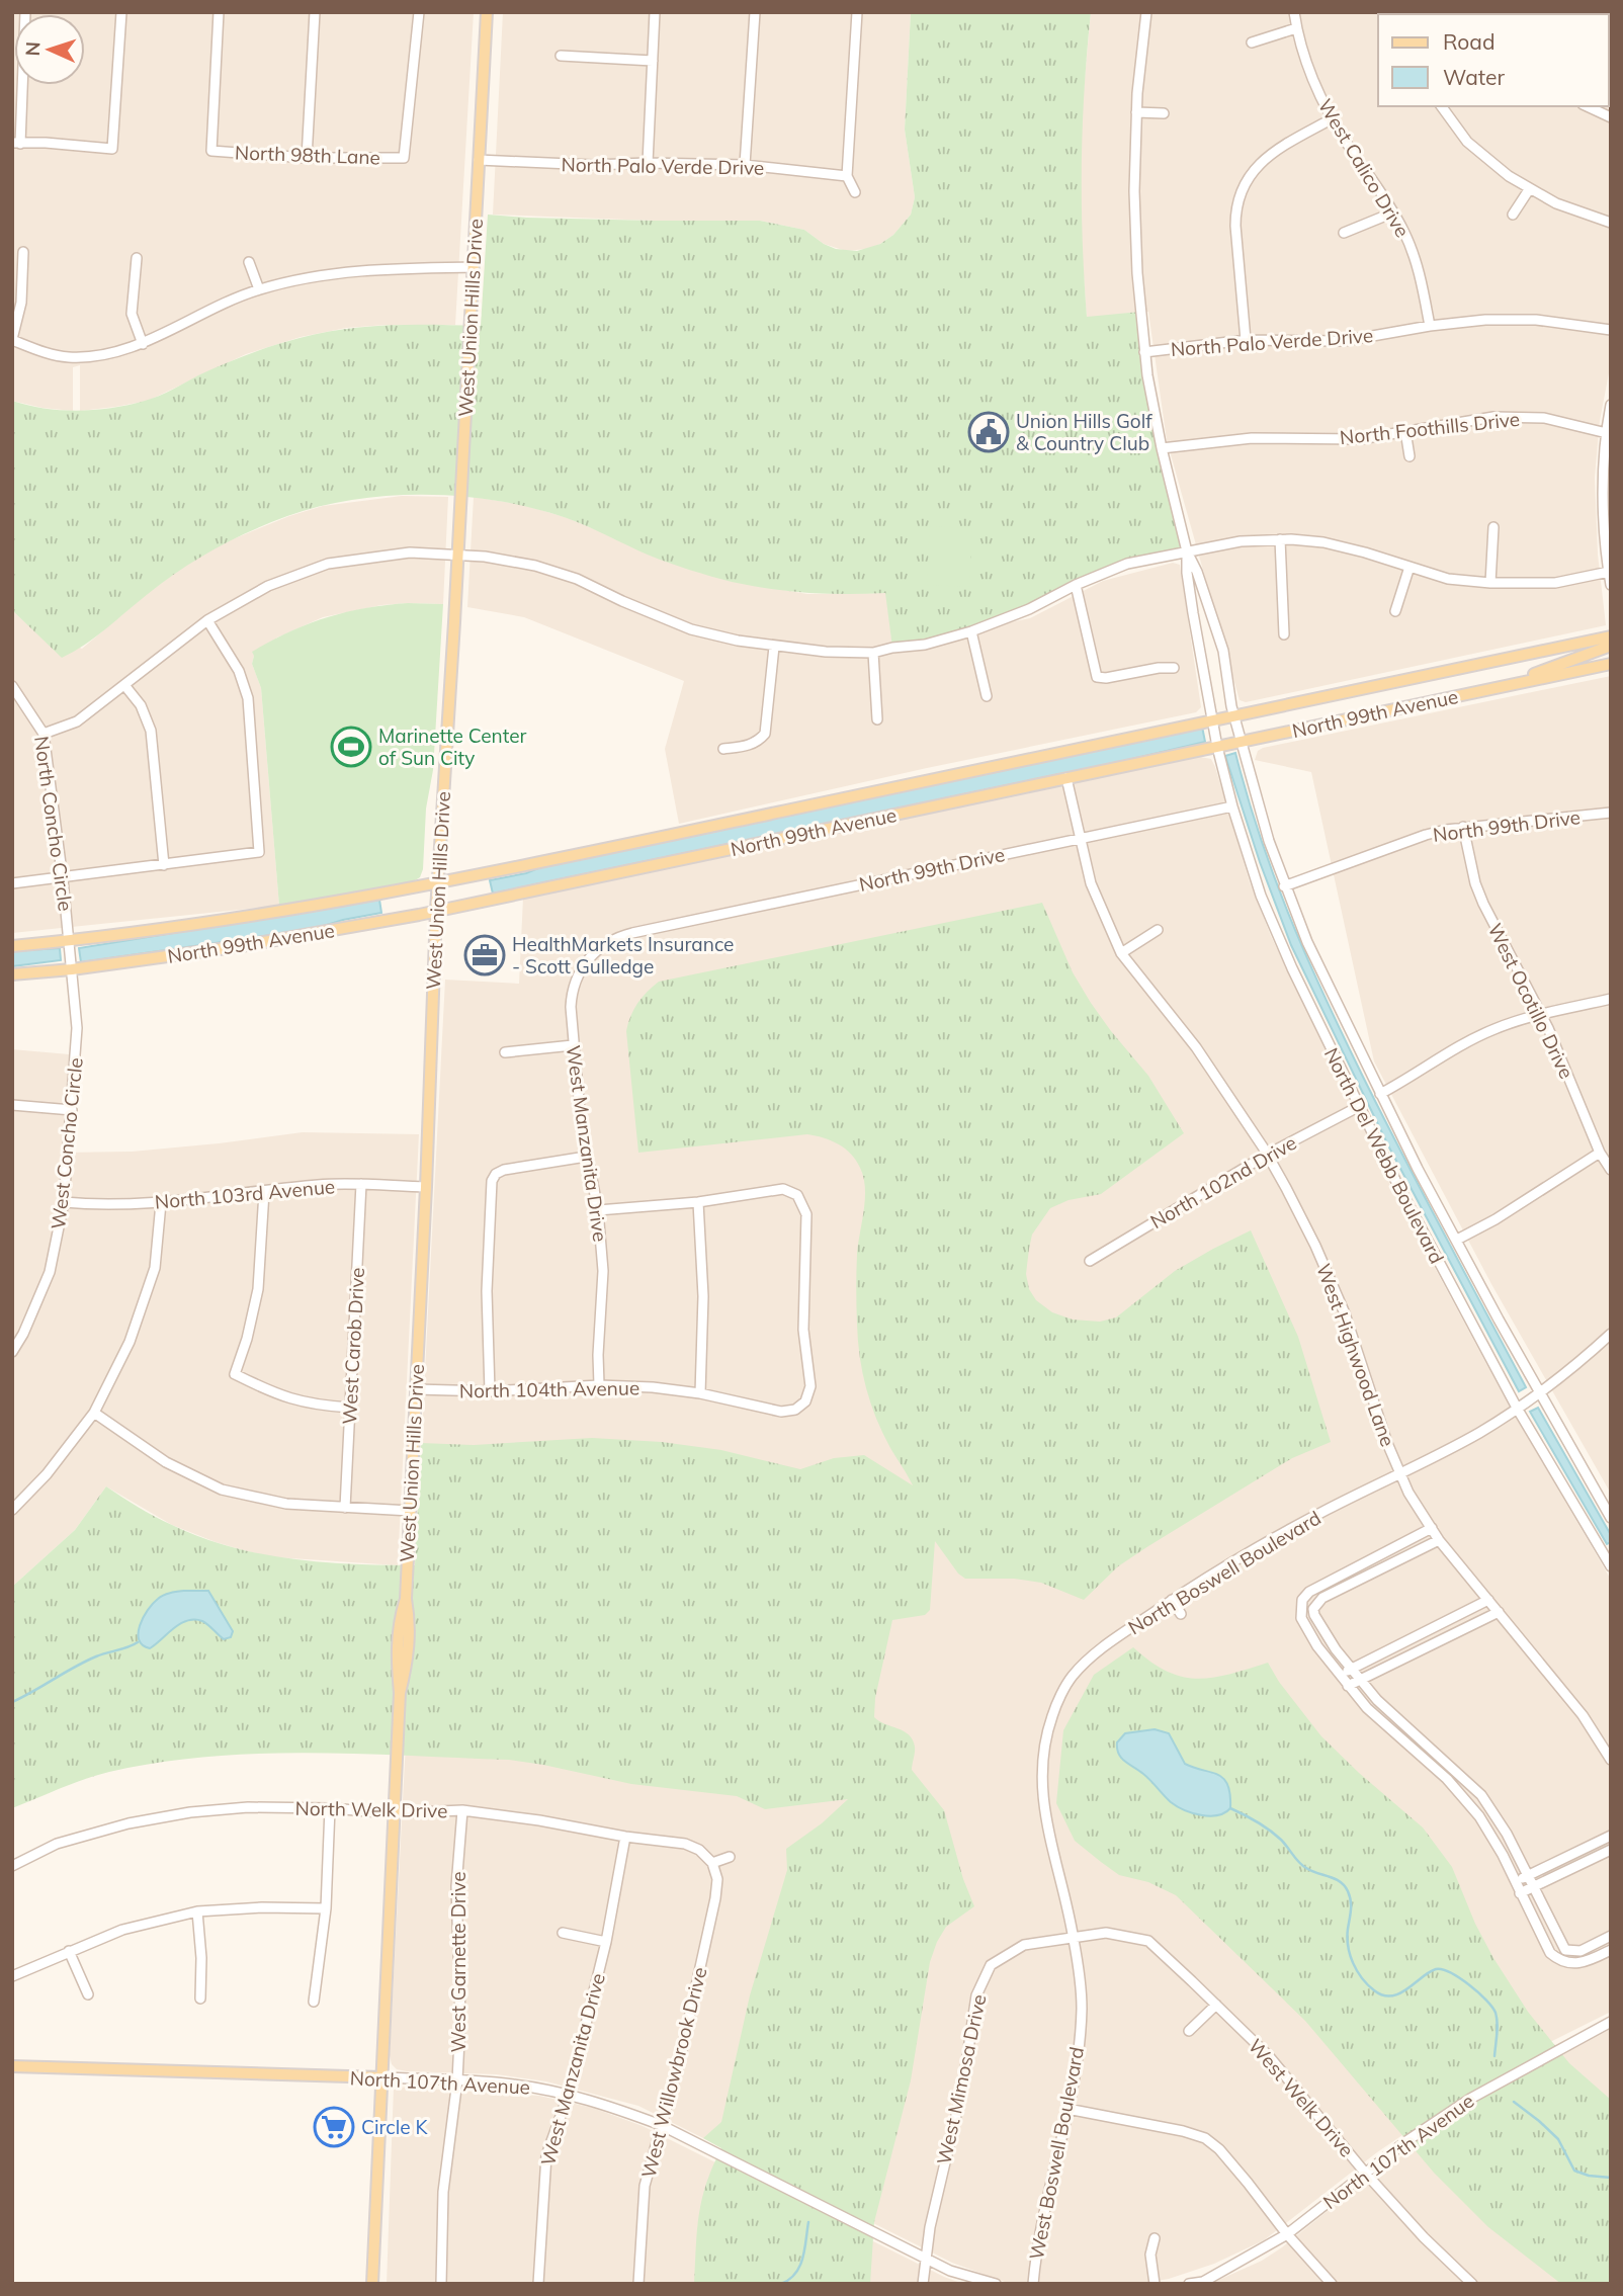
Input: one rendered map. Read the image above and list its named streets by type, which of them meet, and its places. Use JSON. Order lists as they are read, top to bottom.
{
  "streets": {
    "main road": ["West Union Hills Drive", "North 99th Avenue", "North 107th Avenue"],
    "street": [
      "North 98th Lane",
      "North Palo Verde Drive",
      "West Calico Drive",
      "North Foothills Drive",
      "North Concho Circle",
      "North 99th Drive",
      "West Ocotillo Drive",
      "West Concho Circle",
      "West Manzanita Drive",
      "North Del Webb Boulevard",
      "North 102nd Drive",
      "North 103rd Avenue",
      "West Carob Drive",
      "West Highwood Lane",
      "North 104th Avenue",
      "North Boswell Boulevard",
      "North Welk Drive",
      "West Garnette Drive",
      "West Willowbrook Drive",
      "West Mimosa Drive",
      "West Welk Drive",
      "West Boswell Boulevard"
    ]
  },
  "crossings": [
    ["North Palo Verde Drive", "West Calico Drive"],
    ["North Palo Verde Drive", "West Union Hills Drive"],
    ["West Union Hills Drive", "North 99th Avenue"],
    ["West Union Hills Drive", "North 103rd Avenue"],
    ["West Union Hills Drive", "North 104th Avenue"],
    ["West Union Hills Drive", "North Welk Drive"],
    ["West Union Hills Drive", "North 107th Avenue"],
    ["North 99th Avenue", "North Concho Circle"],
    ["North 99th Avenue", "West Concho Circle"],
    ["North 99th Avenue", "North Del Webb Boulevard"],
    ["North 99th Avenue", "West Highwood Lane"],
    ["North Concho Circle", "West Concho Circle"],
    ["North 99th Drive", "West Ocotillo Drive"],
    ["North 99th Drive", "West Manzanita Drive"],
    ["North 99th Drive", "North Del Webb Boulevard"],
    ["North 99th Drive", "West Highwood Lane"],
    ["West Concho Circle", "North 103rd Avenue"],
    ["West Manzanita Drive", "North 104th Avenue"],
    ["West Manzanita Drive", "North Welk Drive"],
    ["West Manzanita Drive", "North 107th Avenue"],
    ["North Del Webb Boulevard", "North 102nd Drive"],
    ["North Del Webb Boulevard", "North Boswell Boulevard"],
    ["North 102nd Drive", "West Highwood Lane"],
    ["North 103rd Avenue", "West Carob Drive"],
    ["West Highwood Lane", "North Boswell Boulevard"],
    ["North Boswell Boulevard", "West Mimosa Drive"],
    ["North Boswell Boulevard", "West Welk Drive"],
    ["North Boswell Boulevard", "West Boswell Boulevard"],
    ["North Welk Drive", "West Garnette Drive"],
    ["North Welk Drive", "West Willowbrook Drive"],
    ["West Garnette Drive", "North 107th Avenue"],
    ["West Willowbrook Drive", "North 107th Avenue"],
    ["West Mimosa Drive", "North 107th Avenue"],
    ["West Mimosa Drive", "West Welk Drive"],
    ["West Mimosa Drive", "West Boswell Boulevard"],
    ["North 107th Avenue", "West Welk Drive"],
    ["West Welk Drive", "West Boswell Boulevard"]
  ],
  "places": {
    "public building": ["Union Hills Golf & Country Club"],
    "sports": ["Marinette Center of Sun City"],
    "office": ["HealthMarkets Insurance - Scott Gulledge"],
    "supermarket": ["Circle K"]
  },
  "legend": ["Road", "Water"],
  "north": "left"
}
